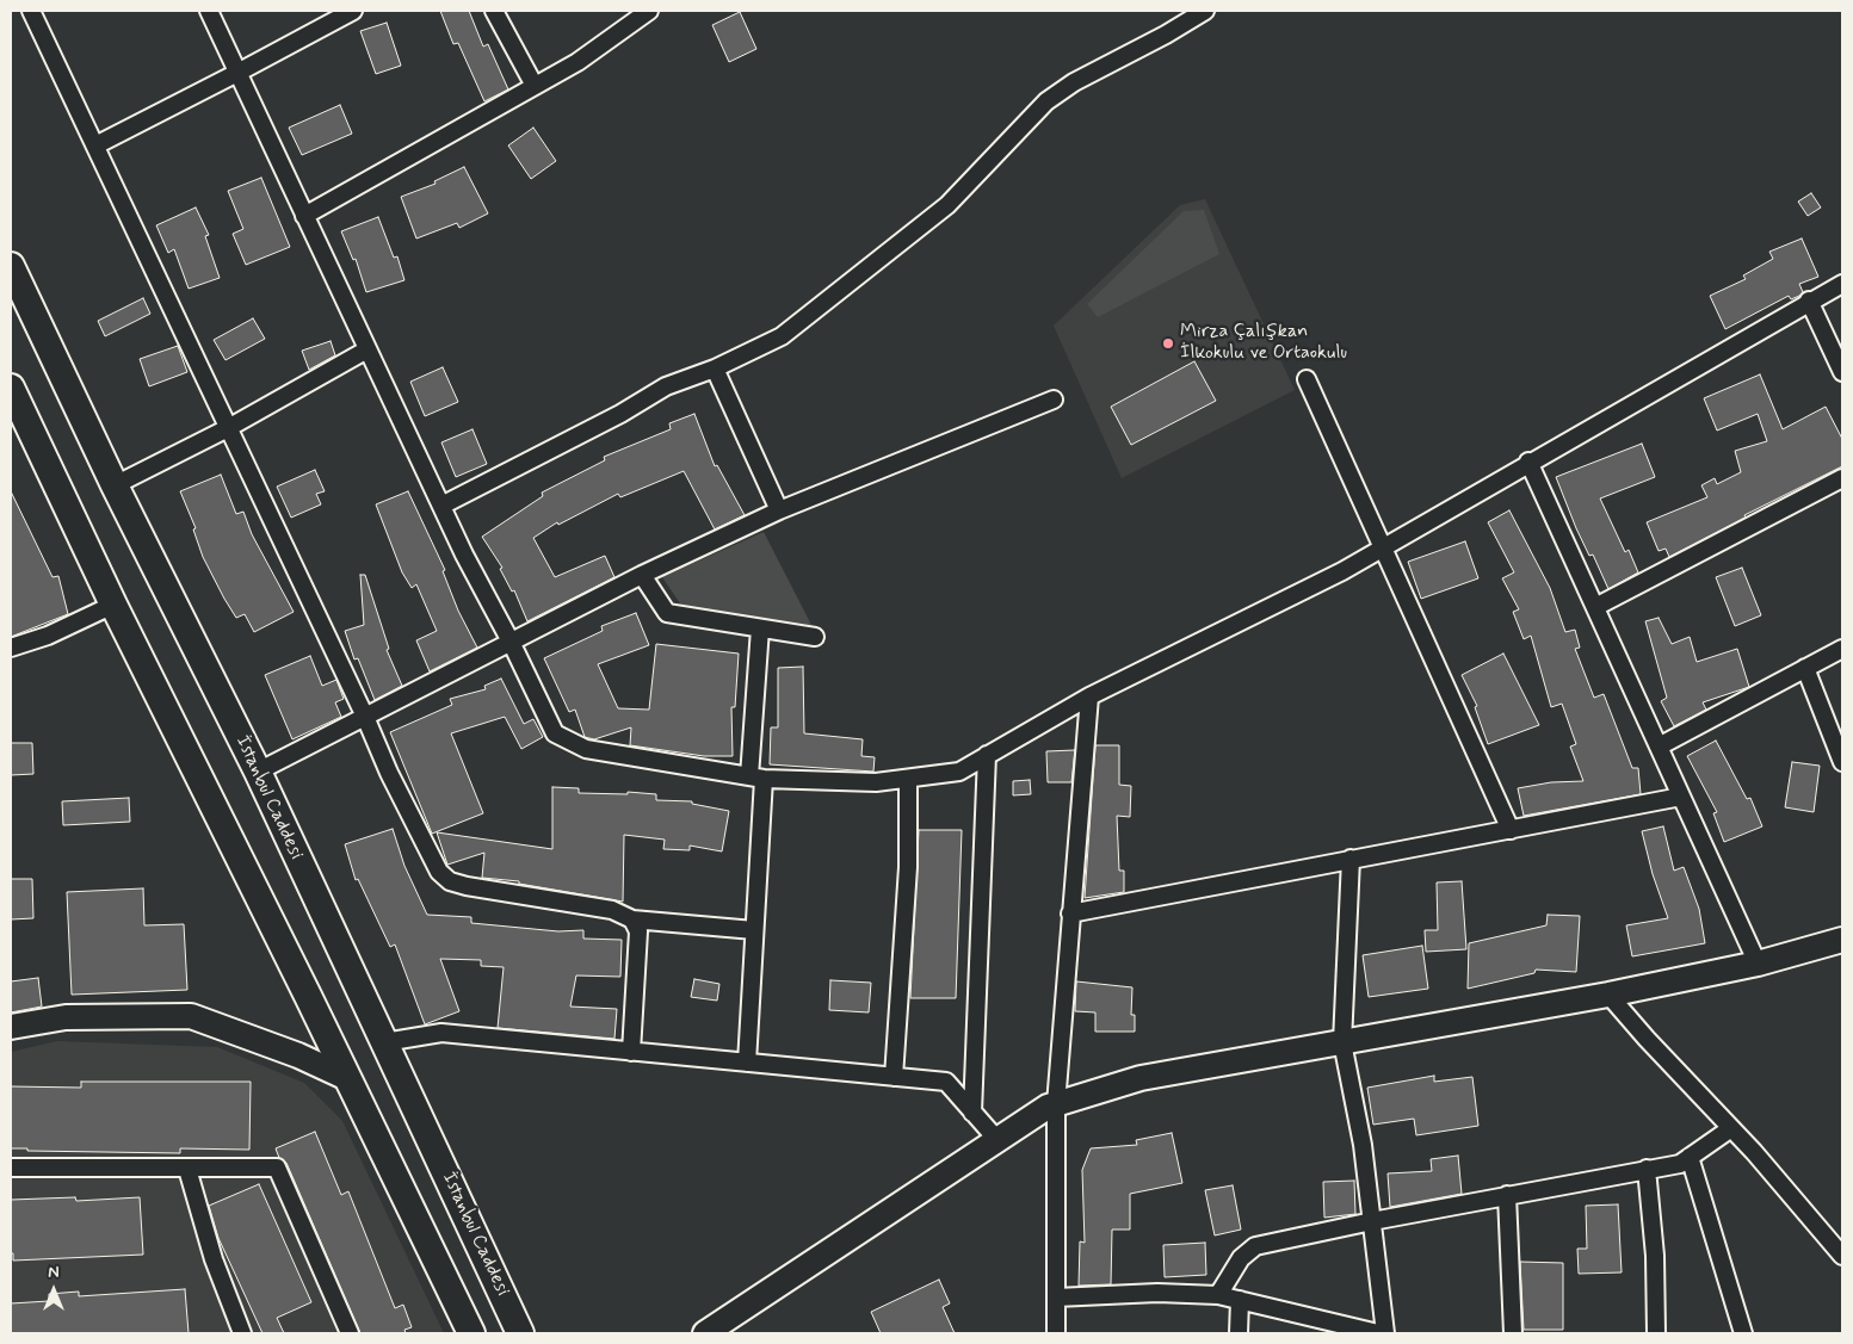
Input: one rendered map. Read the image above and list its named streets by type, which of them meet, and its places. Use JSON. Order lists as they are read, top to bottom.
{
  "streets": {
    "main road": ["İstanbul Caddesi"]
  },
  "places": ["Mirza Çalışkan İlkokulu ve Ortaokulu"],
  "north": "top"
}
